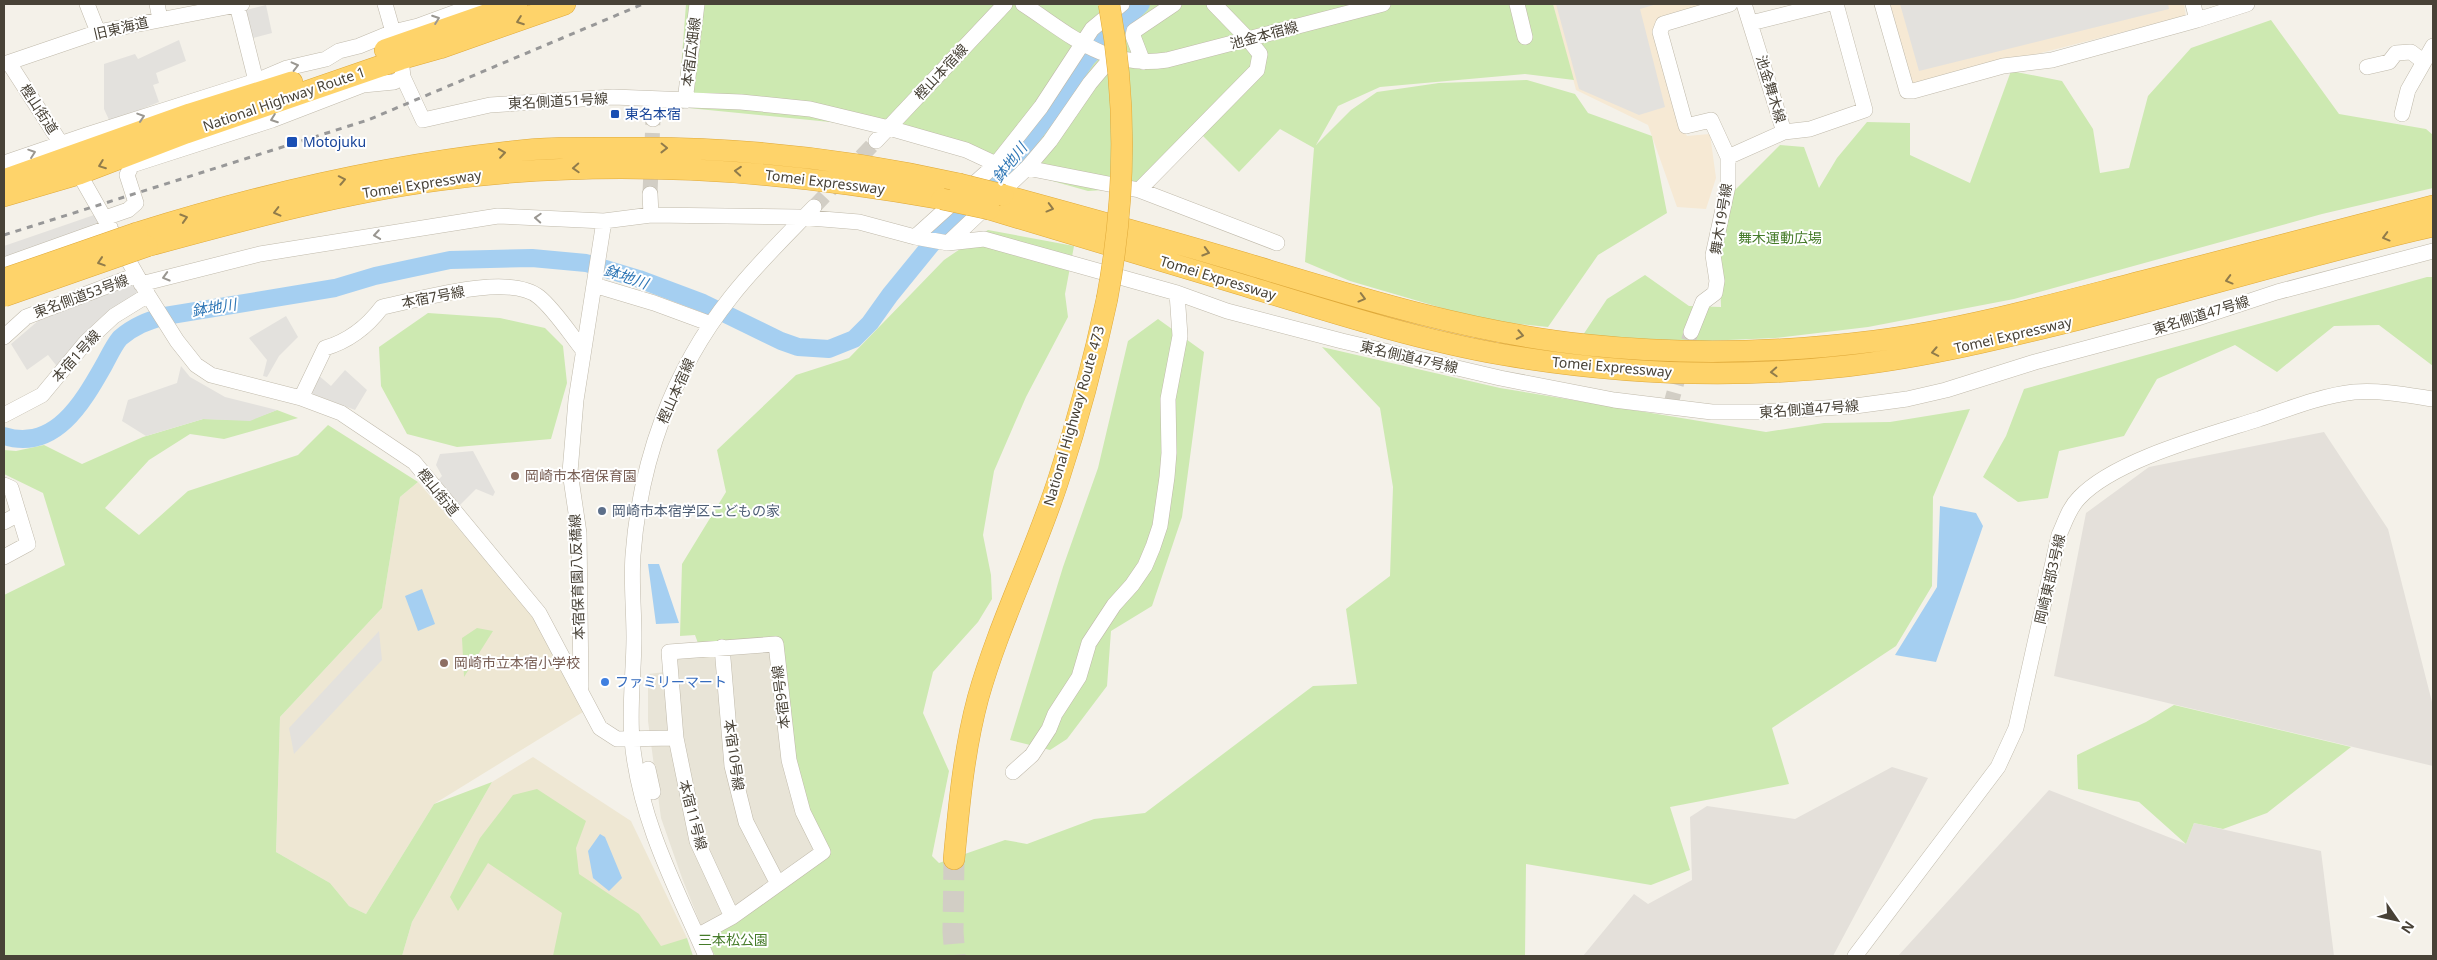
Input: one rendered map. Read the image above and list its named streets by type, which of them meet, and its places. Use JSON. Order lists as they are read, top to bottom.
{
  "streets": {
    "highway": ["National Highway Route 1", "Tomei Expressway", "National Highway Route 473"],
    "street": [
      "旧東海道",
      "池金本宿線",
      "本宿広畑線",
      "樫山本宿線",
      "池金舞木線",
      "東名側道51号線",
      "樫山街道",
      "舞木19号線",
      "東名側道53号線",
      "本宿7号線",
      "東名側道47号線",
      "本宿1号線",
      "本宿保育園八反橋線",
      "岡崎東部3号線",
      "本宿9号線",
      "本宿10号線",
      "本宿11号線"
    ]
  },
  "crossings": [
    ["旧東海道", "樫山街道"],
    ["本宿広畑線", "東名側道51号線"],
    ["樫山本宿線", "東名側道51号線"],
    ["樫山本宿線", "樫山街道"],
    ["樫山本宿線", "東名側道47号線"],
    ["National Highway Route 1", "東名側道51号線"],
    ["National Highway Route 1", "樫山街道"],
    ["樫山街道", "東名側道53号線"],
    ["樫山街道", "本宿7号線"],
    ["樫山街道", "東名側道47号線"],
    ["樫山街道", "本宿1号線"],
    ["樫山街道", "本宿保育園八反橋線"],
    ["樫山街道", "本宿9号線"],
    ["樫山街道", "本宿11号線"],
    ["東名側道53号線", "東名側道47号線"],
    ["東名側道53号線", "本宿1号線"],
    ["本宿7号線", "本宿保育園八反橋線"],
    ["東名側道47号線", "本宿1号線"],
    ["東名側道47号線", "本宿保育園八反橋線"],
    ["本宿9号線", "本宿10号線"],
    ["本宿9号線", "本宿11号線"]
  ],
  "water": ["鉢地川"],
  "parks": ["舞木運動広場", "三本松公園"],
  "places": {
    "transit": ["東名本宿", "Motojuku"],
    "other": [
      "岡崎市本宿保育園",
      "岡崎市本宿学区こどもの家",
      "岡崎市立本宿小学校",
      "ファミリーマート"
    ]
  },
  "north": "bottom right"
}
